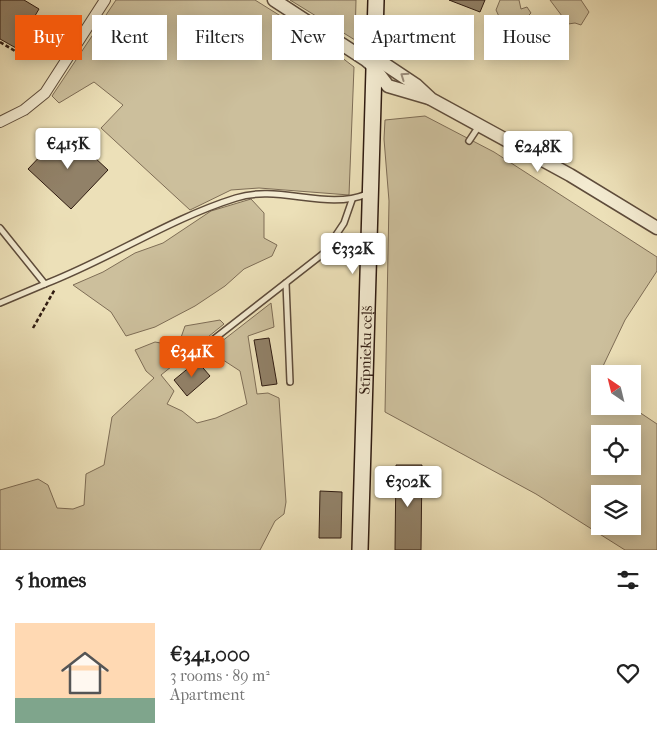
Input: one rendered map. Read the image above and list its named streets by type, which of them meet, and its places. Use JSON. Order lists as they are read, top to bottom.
{
  "streets": {
    "main road": ["Stīpnieku ceļš"]
  },
  "north": "top left",
  "page": {
    "chip": [
      "Buy",
      "Rent",
      "Filters",
      "New",
      "Apartment",
      "House"
    ],
    "price": [
      "€415K",
      "€248K",
      "€332K",
      "€341K",
      "€302K"
    ],
    "heading": "5 homes",
    "list": [
      {
        "name": "€341,000",
        "note": "3 rooms · 89 m² · Apartment"
      }
    ]
  }
}
